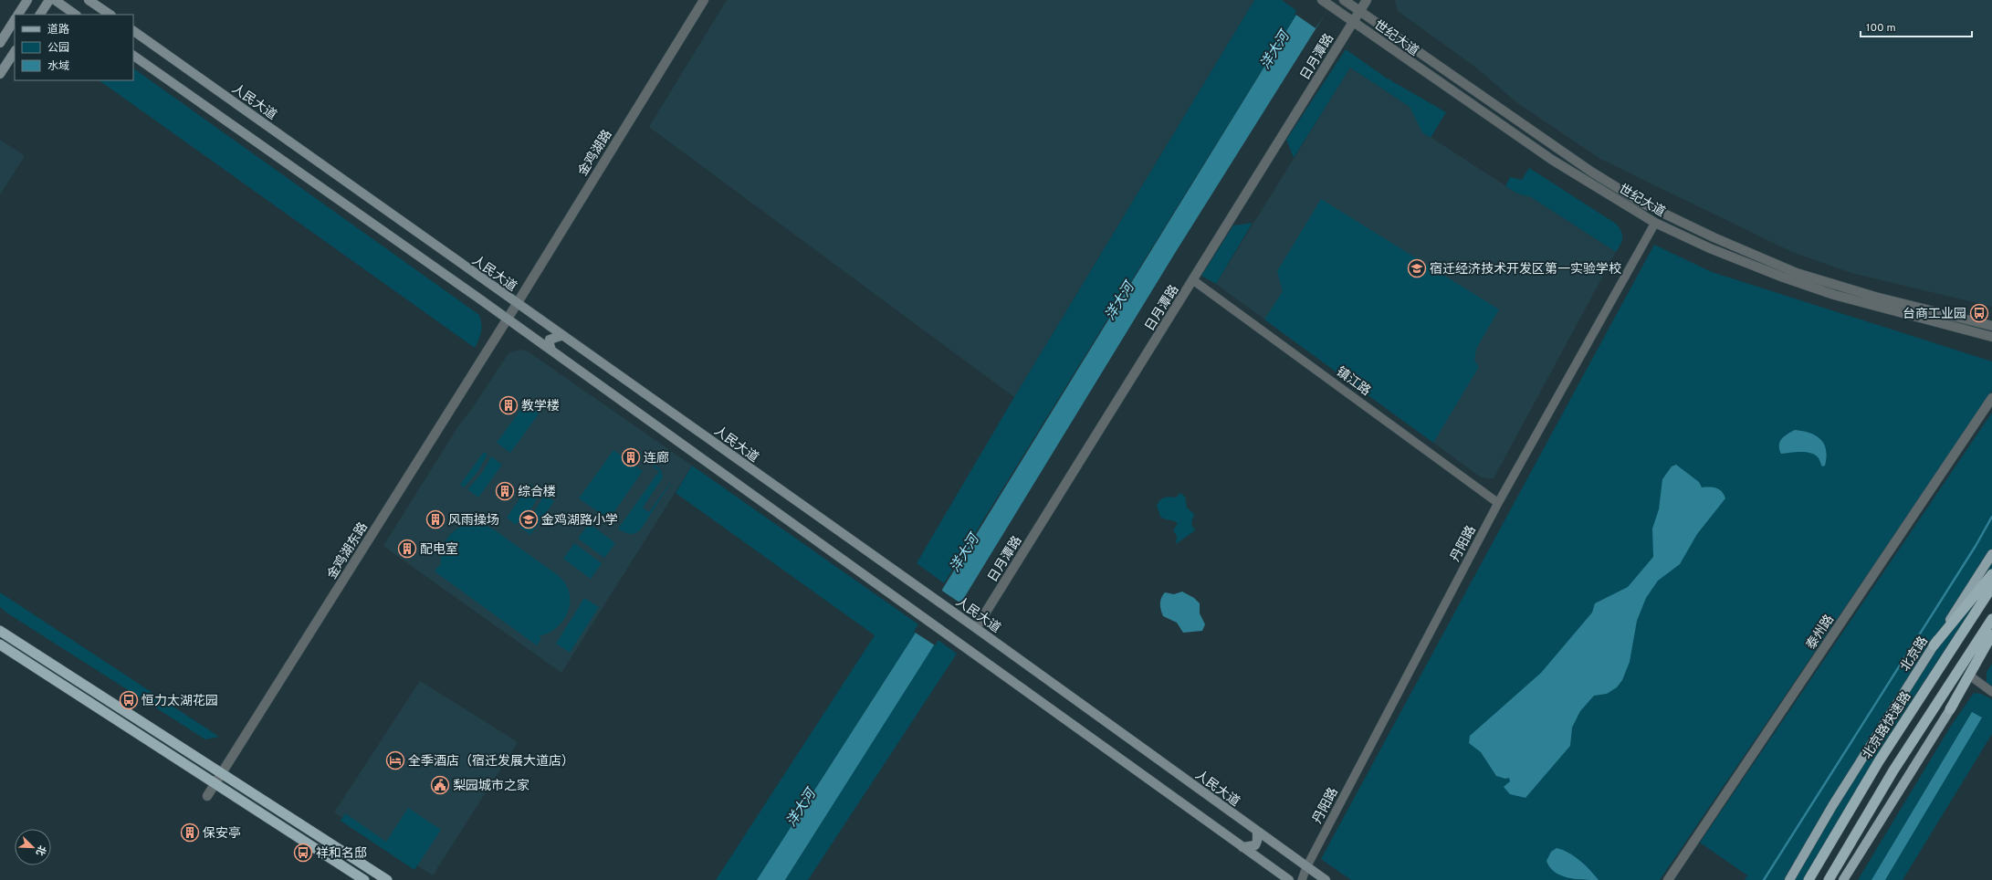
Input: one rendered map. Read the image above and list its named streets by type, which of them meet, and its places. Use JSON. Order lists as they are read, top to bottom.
{
  "streets": {
    "highway": ["北京路快速路"],
    "main road": ["人民大道", "北京路"],
    "street": [
      "世纪大道",
      "日月潭路",
      "金鸡湖路",
      "镇江路",
      "丹阳路",
      "金鸡湖东路",
      "泰州路"
    ]
  },
  "crossings": [
    ["世纪大道", "日月潭路"],
    ["世纪大道", "丹阳路"],
    ["日月潭路", "人民大道"],
    ["日月潭路", "镇江路"],
    ["人民大道", "金鸡湖路"],
    ["人民大道", "丹阳路"],
    ["金鸡湖路", "金鸡湖东路"],
    ["镇江路", "丹阳路"]
  ],
  "water": ["洋大河"],
  "places": {
    "school or university": ["宿迁经济技术开发区第一实验学校", "金鸡湖路小学"],
    "bus stop": ["台商工业园", "恒力太湖花园", "祥和名邸"],
    "building": [
      "教学楼",
      "连廊",
      "综合楼",
      "风雨操场",
      "配电室",
      "保安亭"
    ],
    "hotel": ["全季酒店（宿迁发展大道店）"],
    "public building": ["梨园城市之家"]
  },
  "legend": ["道路", "公园", "水域"],
  "scale_bar": "100 m",
  "north": "bottom right"
}
